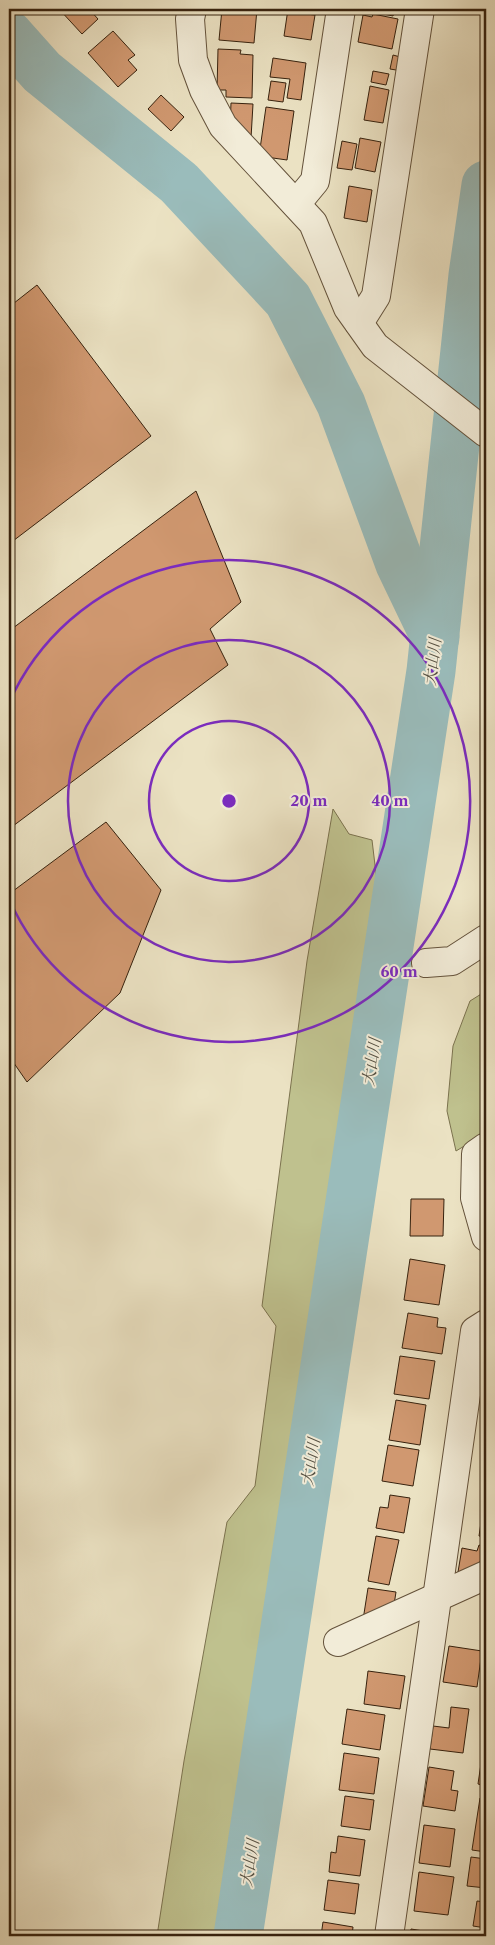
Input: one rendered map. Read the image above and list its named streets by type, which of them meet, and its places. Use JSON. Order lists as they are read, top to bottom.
{
  "water": ["大山川"],
  "rings": ["20 m", "40 m", "60 m"]
}
